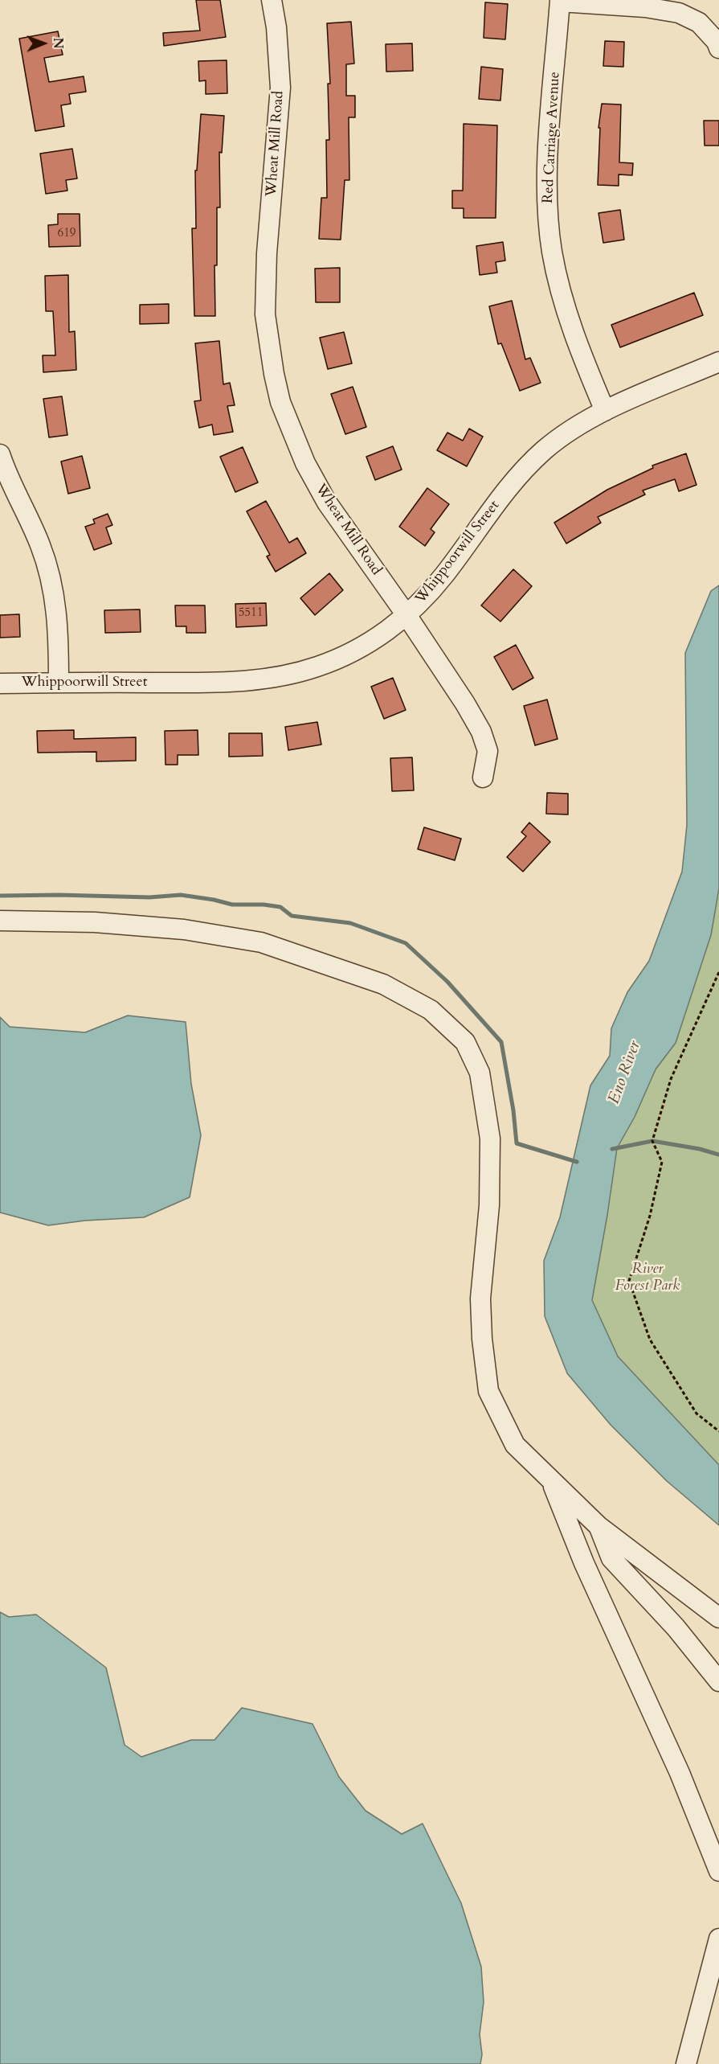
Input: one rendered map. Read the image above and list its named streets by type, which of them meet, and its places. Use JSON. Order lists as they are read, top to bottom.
{
  "streets": {
    "street": ["Red Carriage Avenue", "Wheat Mill Road", "Whippoorwill Street"]
  },
  "crossings": [
    ["Red Carriage Avenue", "Whippoorwill Street"],
    ["Wheat Mill Road", "Whippoorwill Street"]
  ],
  "water": ["Eno River"],
  "parks": ["River Forest Park"],
  "house_numbers": ["619", "5511"],
  "north": "right"
}
